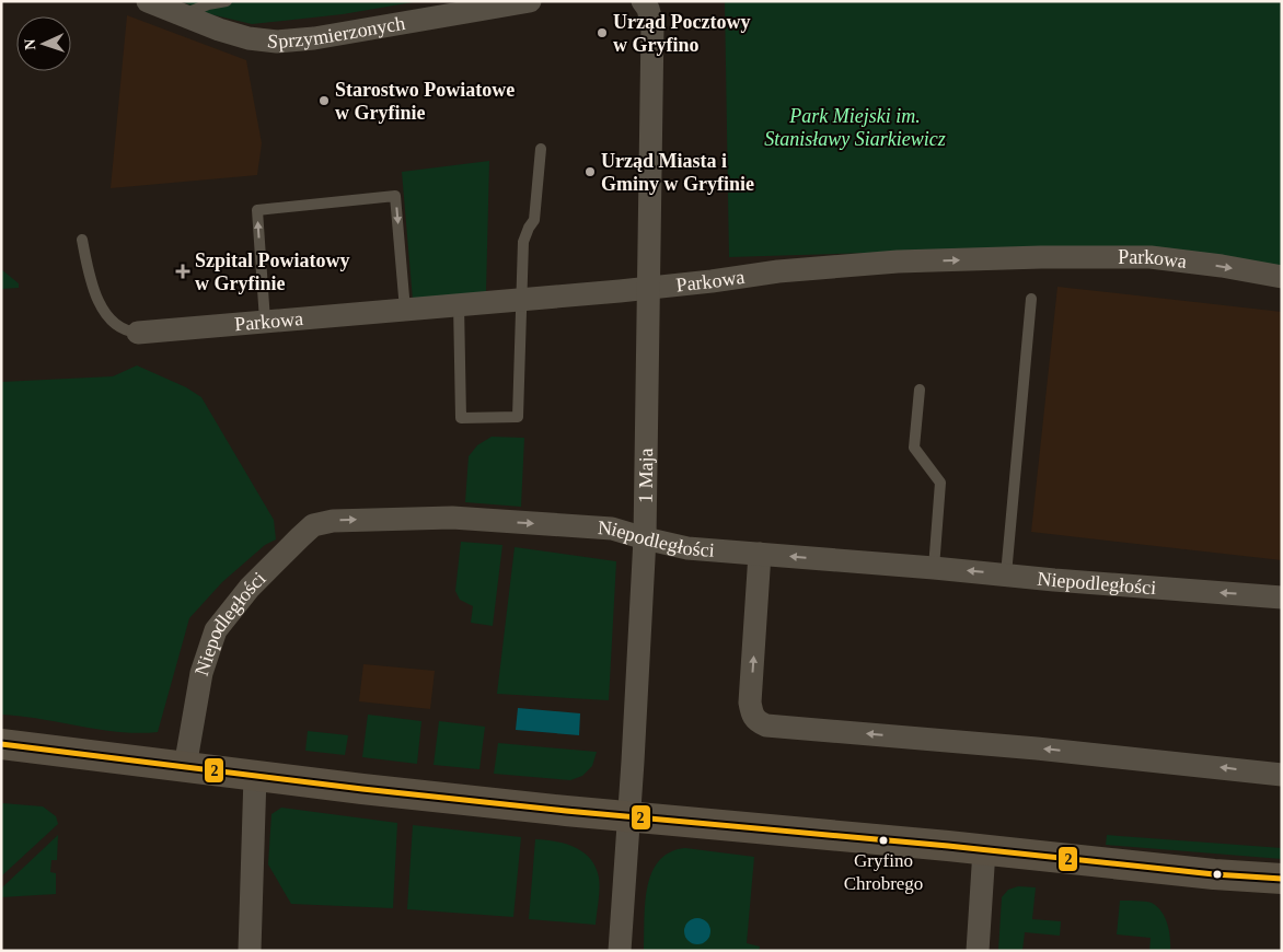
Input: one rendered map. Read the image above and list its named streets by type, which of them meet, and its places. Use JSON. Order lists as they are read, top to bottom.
{
  "streets": {
    "street": [
      "Sprzymierzonych",
      "Parkowa",
      "1 Maja",
      "Niepodległości"
    ]
  },
  "crossings": [
    ["Parkowa", "1 Maja"],
    ["1 Maja", "Niepodległości"]
  ],
  "one_way": ["Parkowa"],
  "parks": ["Park Miejski im. Stanisławy Siarkiewicz"],
  "places": {
    "other": [
      "Urząd Pocztowy w Gryfino",
      "Starostwo Powiatowe w Gryfinie",
      "Urząd Miasta i Gminy w Gryfinie",
      "Gryfino Chrobrego"
    ],
    "health": ["Szpital Powiatowy w Gryfinie"]
  },
  "lines": ["transit line 2"],
  "north": "left"
}
